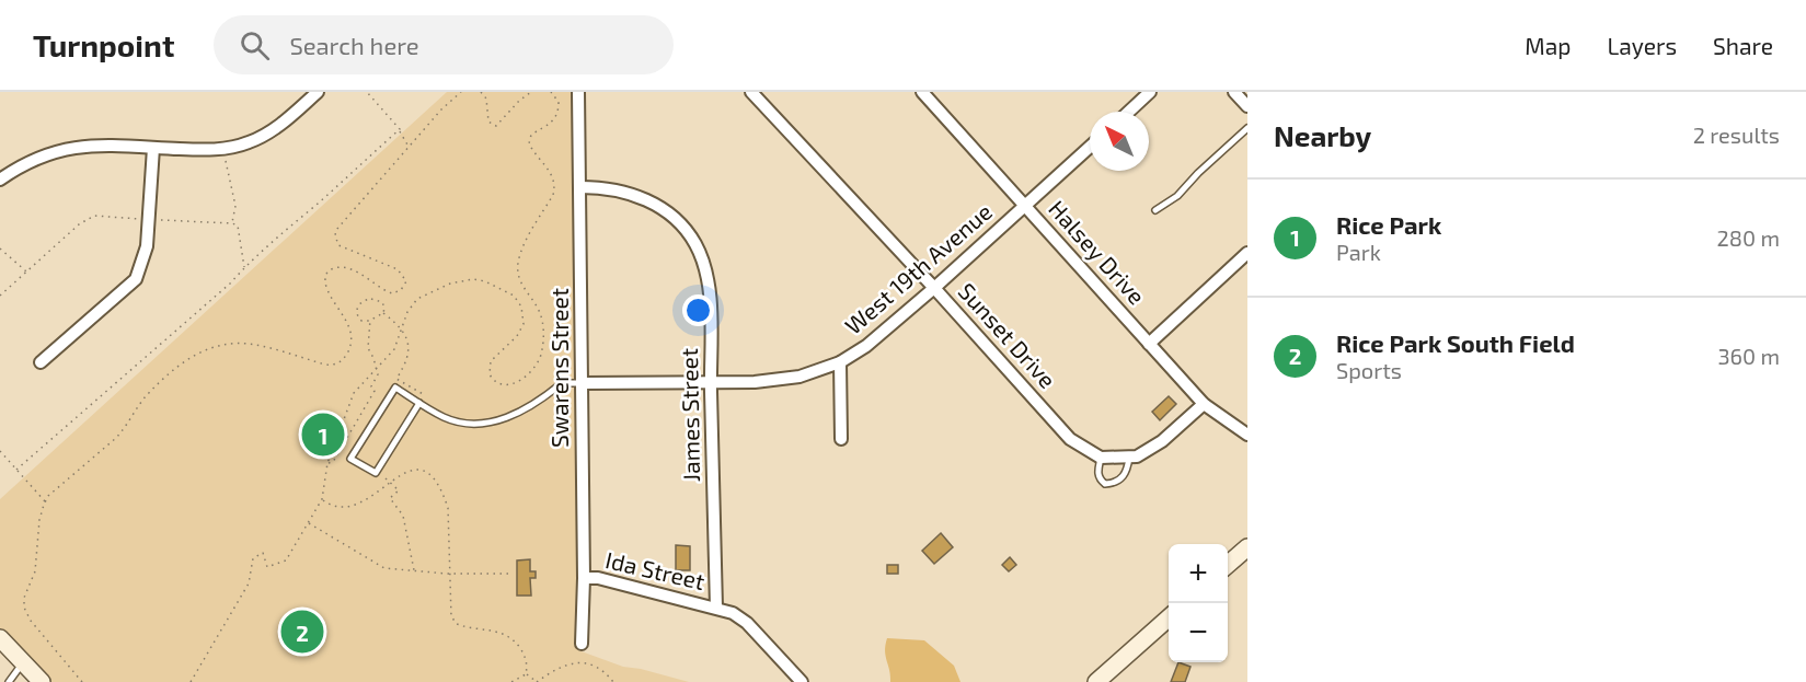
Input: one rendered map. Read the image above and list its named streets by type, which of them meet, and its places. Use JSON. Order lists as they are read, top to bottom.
{
  "streets": {
    "street": [
      "Halsey Drive",
      "West 19th Avenue",
      "Sunset Drive",
      "Swarens Street",
      "James Street",
      "Ida Street"
    ]
  },
  "crossings": [
    ["Halsey Drive", "West 19th Avenue"],
    ["West 19th Avenue", "Sunset Drive"],
    ["West 19th Avenue", "Swarens Street"],
    ["West 19th Avenue", "James Street"],
    ["Swarens Street", "James Street"],
    ["Swarens Street", "Ida Street"],
    ["James Street", "Ida Street"]
  ],
  "north": "top left",
  "page": {
    "header": "Turnpoint",
    "search": "Search here",
    "nav": ["Map", "Layers", "Share"],
    "heading": ["Nearby", "2 results"],
    "list": [
      {
        "mark": "1",
        "name": "Rice Park",
        "note": "Park",
        "value": "280 m"
      },
      {
        "mark": "2",
        "name": "Rice Park South Field",
        "note": "Sports",
        "value": "360 m"
      }
    ],
    "pins": ["1", "2"],
    "map_buttons": ["+", "−"]
  }
}
